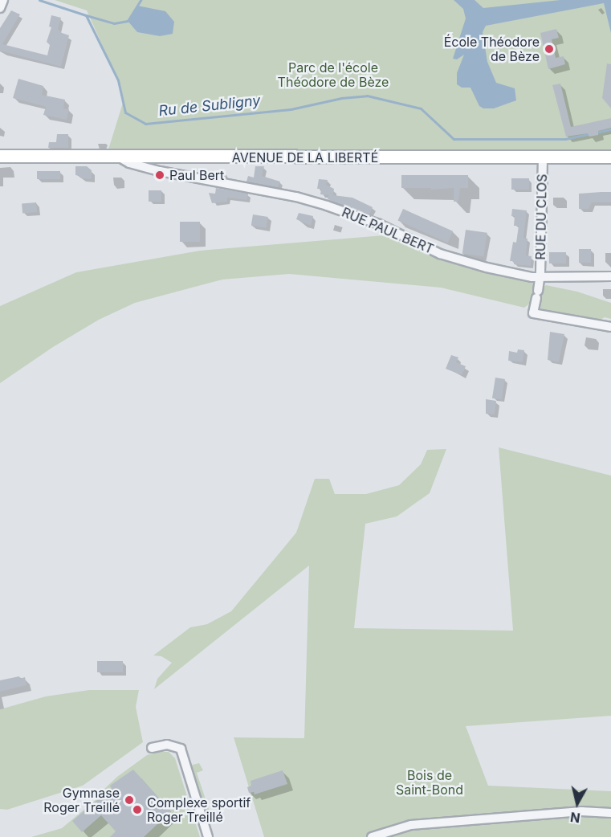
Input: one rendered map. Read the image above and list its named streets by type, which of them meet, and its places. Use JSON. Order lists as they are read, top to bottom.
{
  "streets": {
    "main road": ["AVENUE DE LA LIBERTÉ"],
    "street": ["RUE DU CLOS", "RUE PAUL BERT"]
  },
  "crossings": [
    ["AVENUE DE LA LIBERTÉ", "RUE DU CLOS"],
    ["AVENUE DE LA LIBERTÉ", "RUE PAUL BERT"],
    ["RUE DU CLOS", "RUE PAUL BERT"]
  ],
  "water": ["Ru de Subligny"],
  "parks": ["Parc de l'école Théodore de Bèze", "Bois de Saint-Bond"],
  "places": [
    "École Théodore de Bèze",
    "Paul Bert",
    "Gymnase Roger Treillé",
    "Complexe sportif Roger Treillé"
  ],
  "north": "bottom"
}
